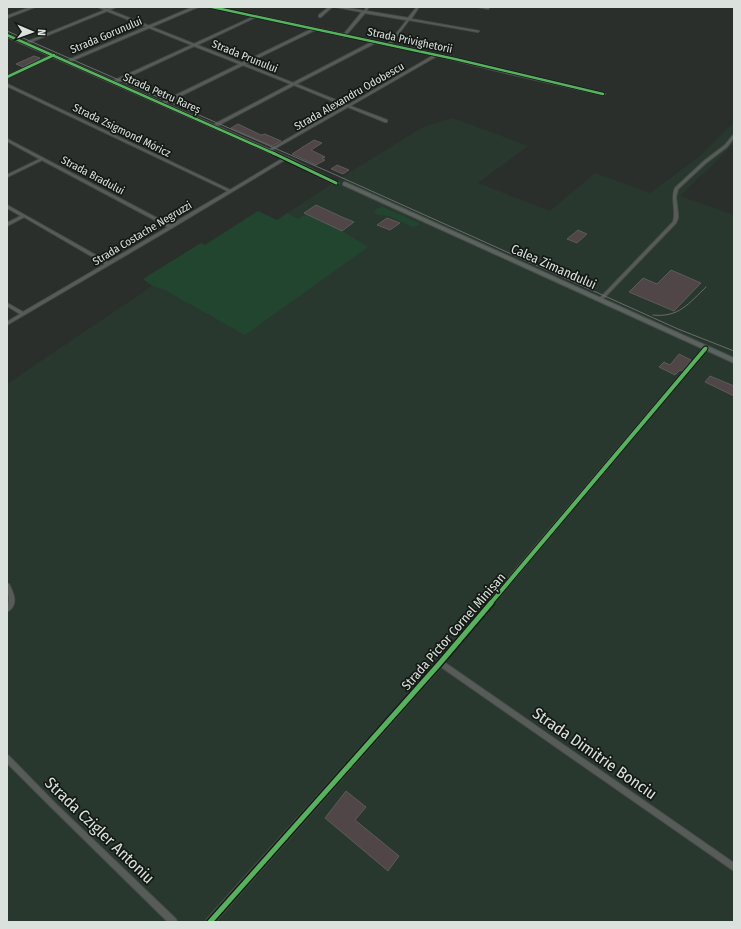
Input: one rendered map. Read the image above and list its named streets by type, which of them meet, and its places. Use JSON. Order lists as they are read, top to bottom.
{
  "streets": {
    "main road": ["Strada Petru Rareș", "Calea Zimandului"],
    "street": [
      "Strada Gorunului",
      "Strada Privighetorii",
      "Strada Prunului",
      "Strada Alexandru Odobescu",
      "Strada Zsigmond Móricz",
      "Strada Bradului",
      "Strada Costache Negruzzi",
      "Strada Pictor Cornel Minișan",
      "Strada Dimitrie Bonciu",
      "Strada Czigler Antoniu"
    ]
  },
  "crossings": [
    ["Strada Gorunului", "Strada Prunului"],
    ["Strada Gorunului", "Strada Petru Rareș"],
    ["Strada Privighetorii", "Strada Alexandru Odobescu"],
    ["Strada Prunului", "Strada Alexandru Odobescu"],
    ["Strada Petru Rareș", "Strada Alexandru Odobescu"],
    ["Strada Petru Rareș", "Strada Costache Negruzzi"],
    ["Strada Petru Rareș", "Calea Zimandului"],
    ["Strada Zsigmond Móricz", "Strada Costache Negruzzi"],
    ["Strada Bradului", "Strada Costache Negruzzi"],
    ["Calea Zimandului", "Strada Pictor Cornel Minișan"],
    ["Strada Pictor Cornel Minișan", "Strada Dimitrie Bonciu"]
  ],
  "north": "right"
}
